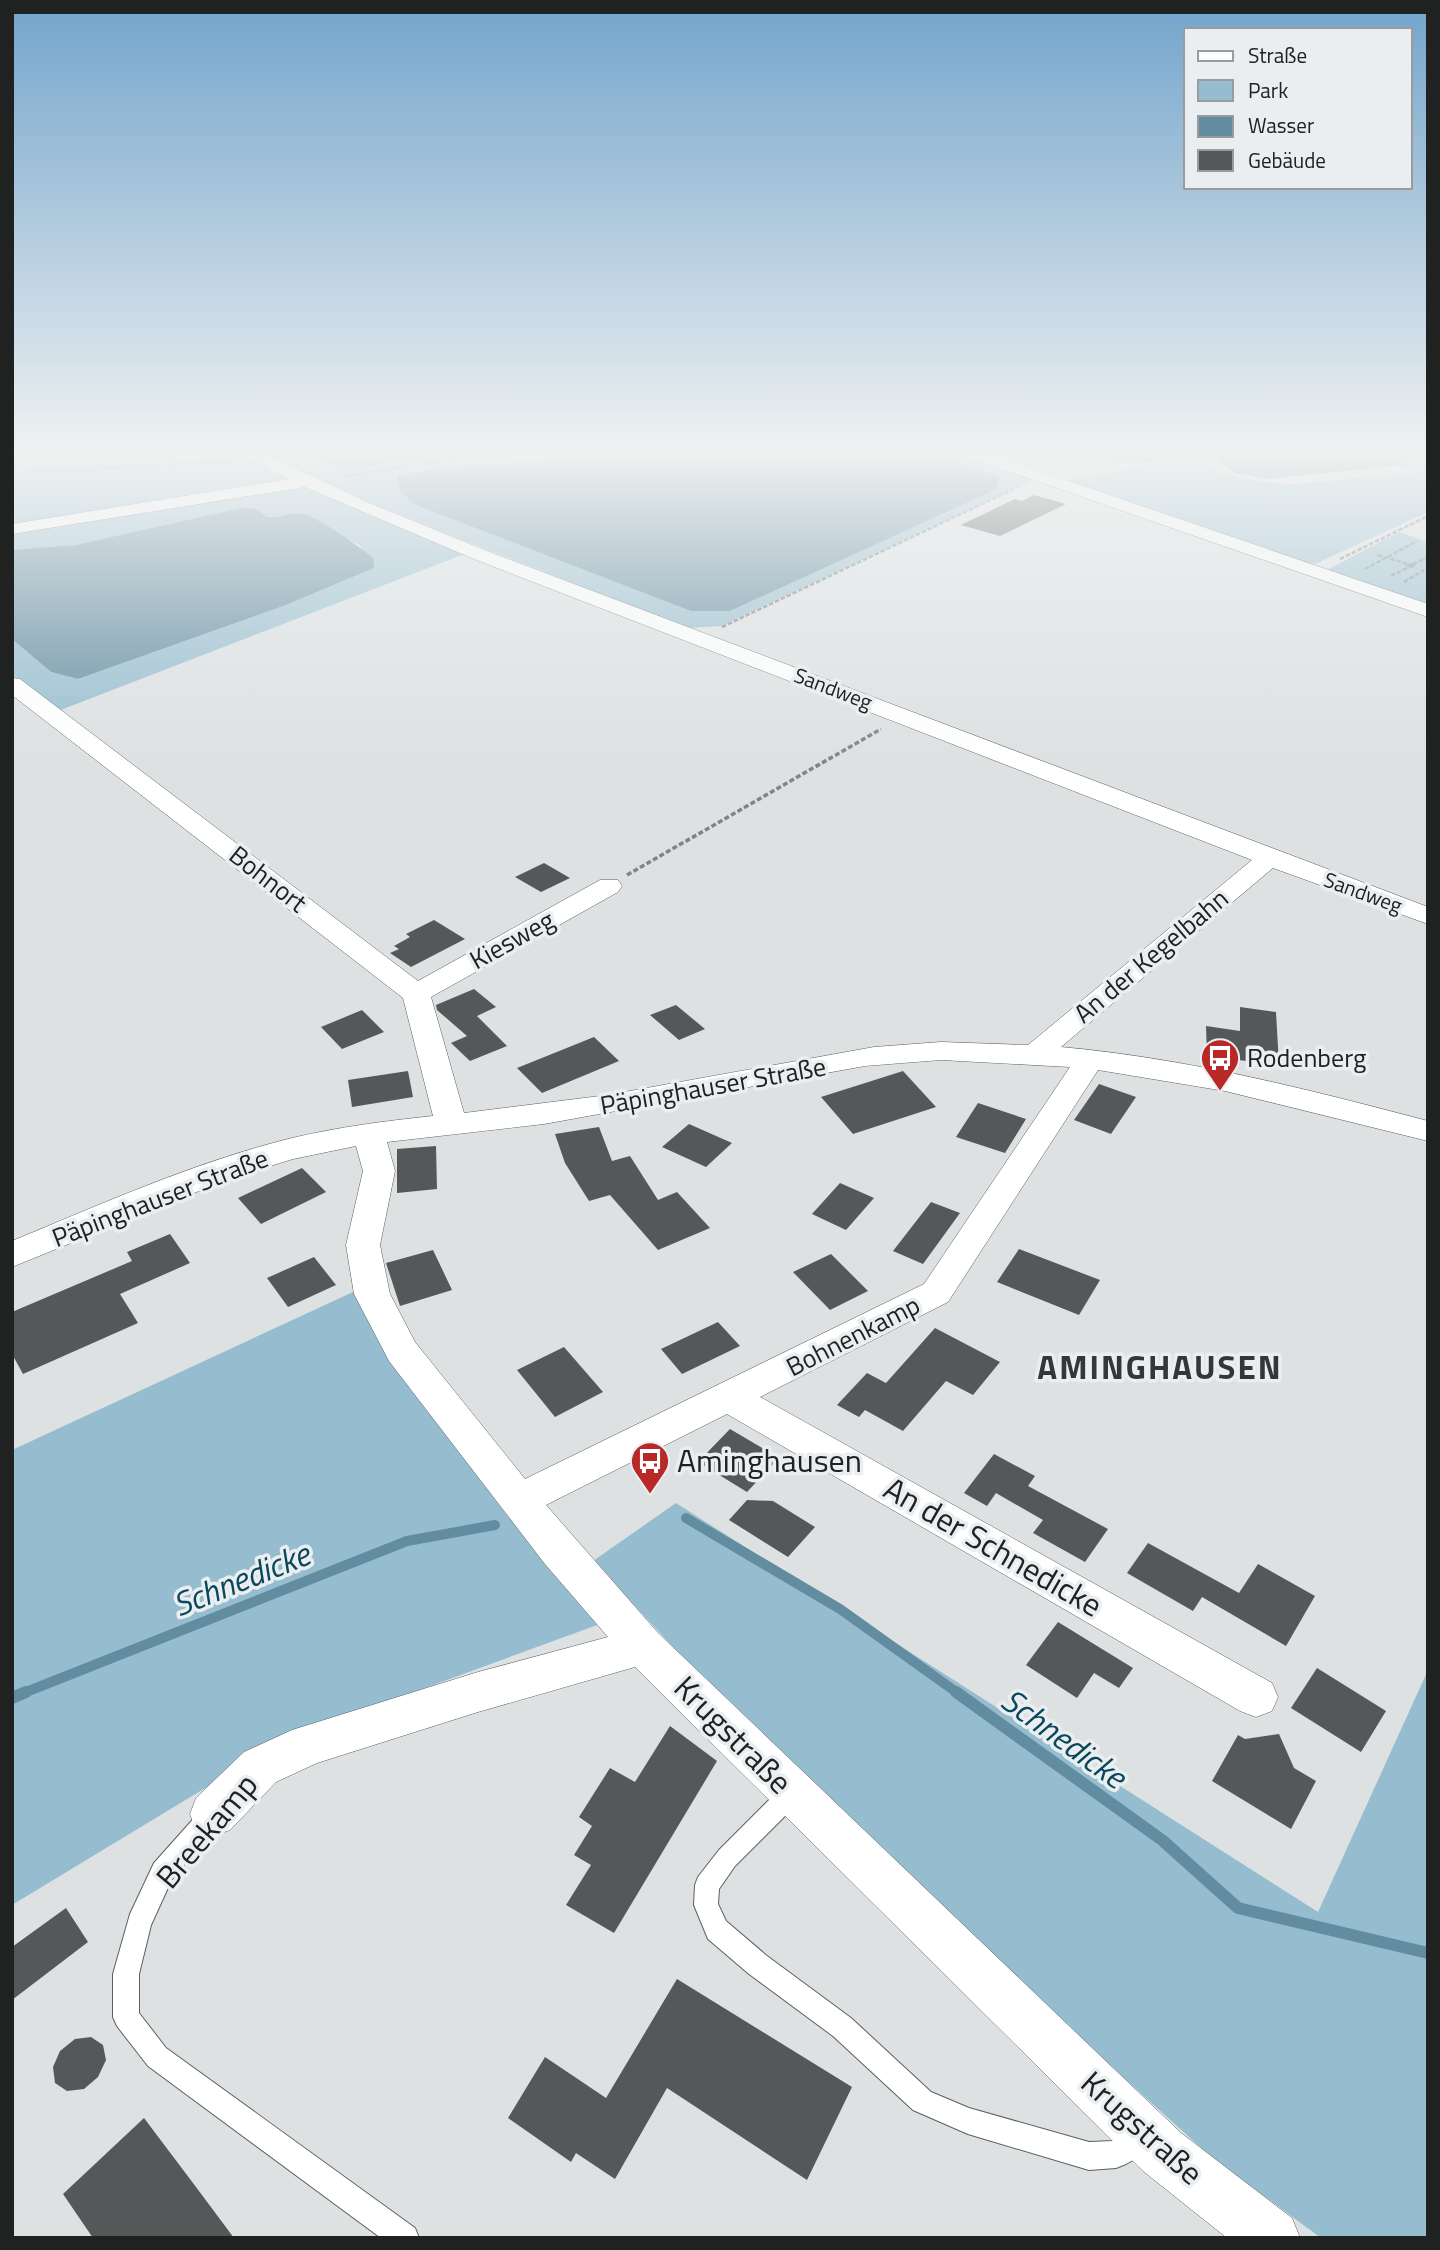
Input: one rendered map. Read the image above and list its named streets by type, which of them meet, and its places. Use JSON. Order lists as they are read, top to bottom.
{
  "streets": {
    "street": [
      "Sandweg",
      "Bohnort",
      "Kiesweg",
      "An der Kegelbahn",
      "Päpinghauser Straße",
      "Bohnenkamp",
      "An der Schnedicke",
      "Krugstraße",
      "Breekamp"
    ]
  },
  "crossings": [
    ["Sandweg", "An der Kegelbahn"],
    ["Bohnort", "Kiesweg"],
    ["An der Kegelbahn", "Päpinghauser Straße"],
    ["Päpinghauser Straße", "Bohnenkamp"],
    ["Päpinghauser Straße", "Krugstraße"],
    ["Bohnenkamp", "An der Schnedicke"],
    ["Bohnenkamp", "Krugstraße"],
    ["Krugstraße", "Breekamp"]
  ],
  "districts": ["AMINGHAUSEN"],
  "water": ["Schnedicke"],
  "places": {
    "bus stop": ["Rodenberg", "Aminghausen"]
  },
  "legend": [
    "Straße",
    "Park",
    "Wasser",
    "Gebäude"
  ]
}
